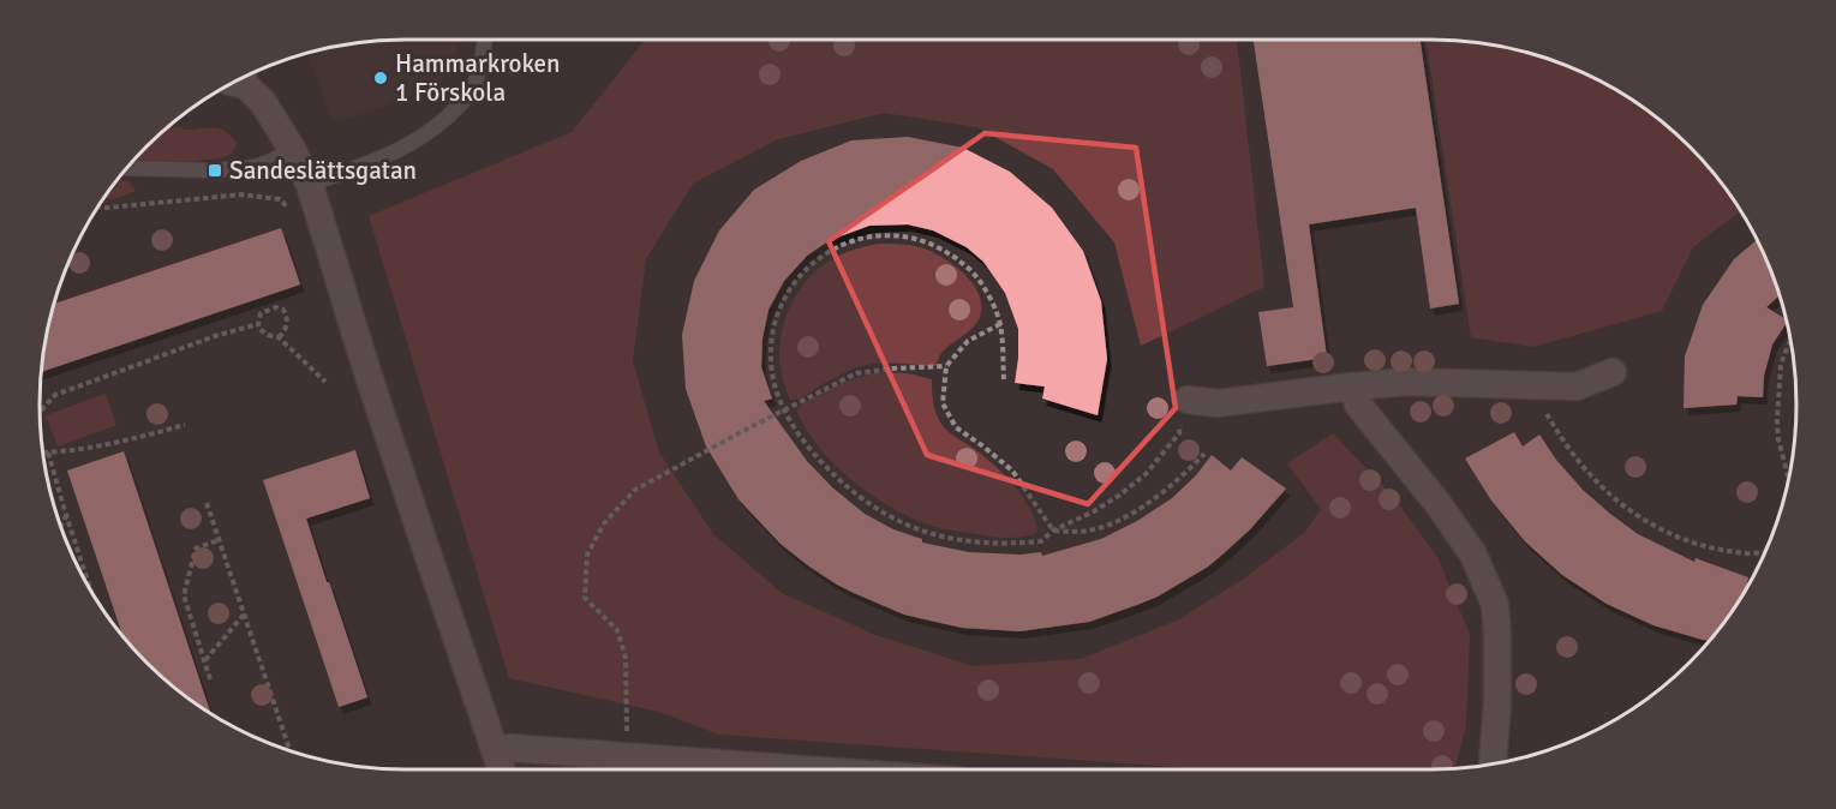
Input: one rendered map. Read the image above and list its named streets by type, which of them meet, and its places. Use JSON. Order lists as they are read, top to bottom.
{
  "places": {
    "other": ["Hammarkroken 1 Förskola"],
    "transit": ["Sandeslättsgatan"]
  }
}
